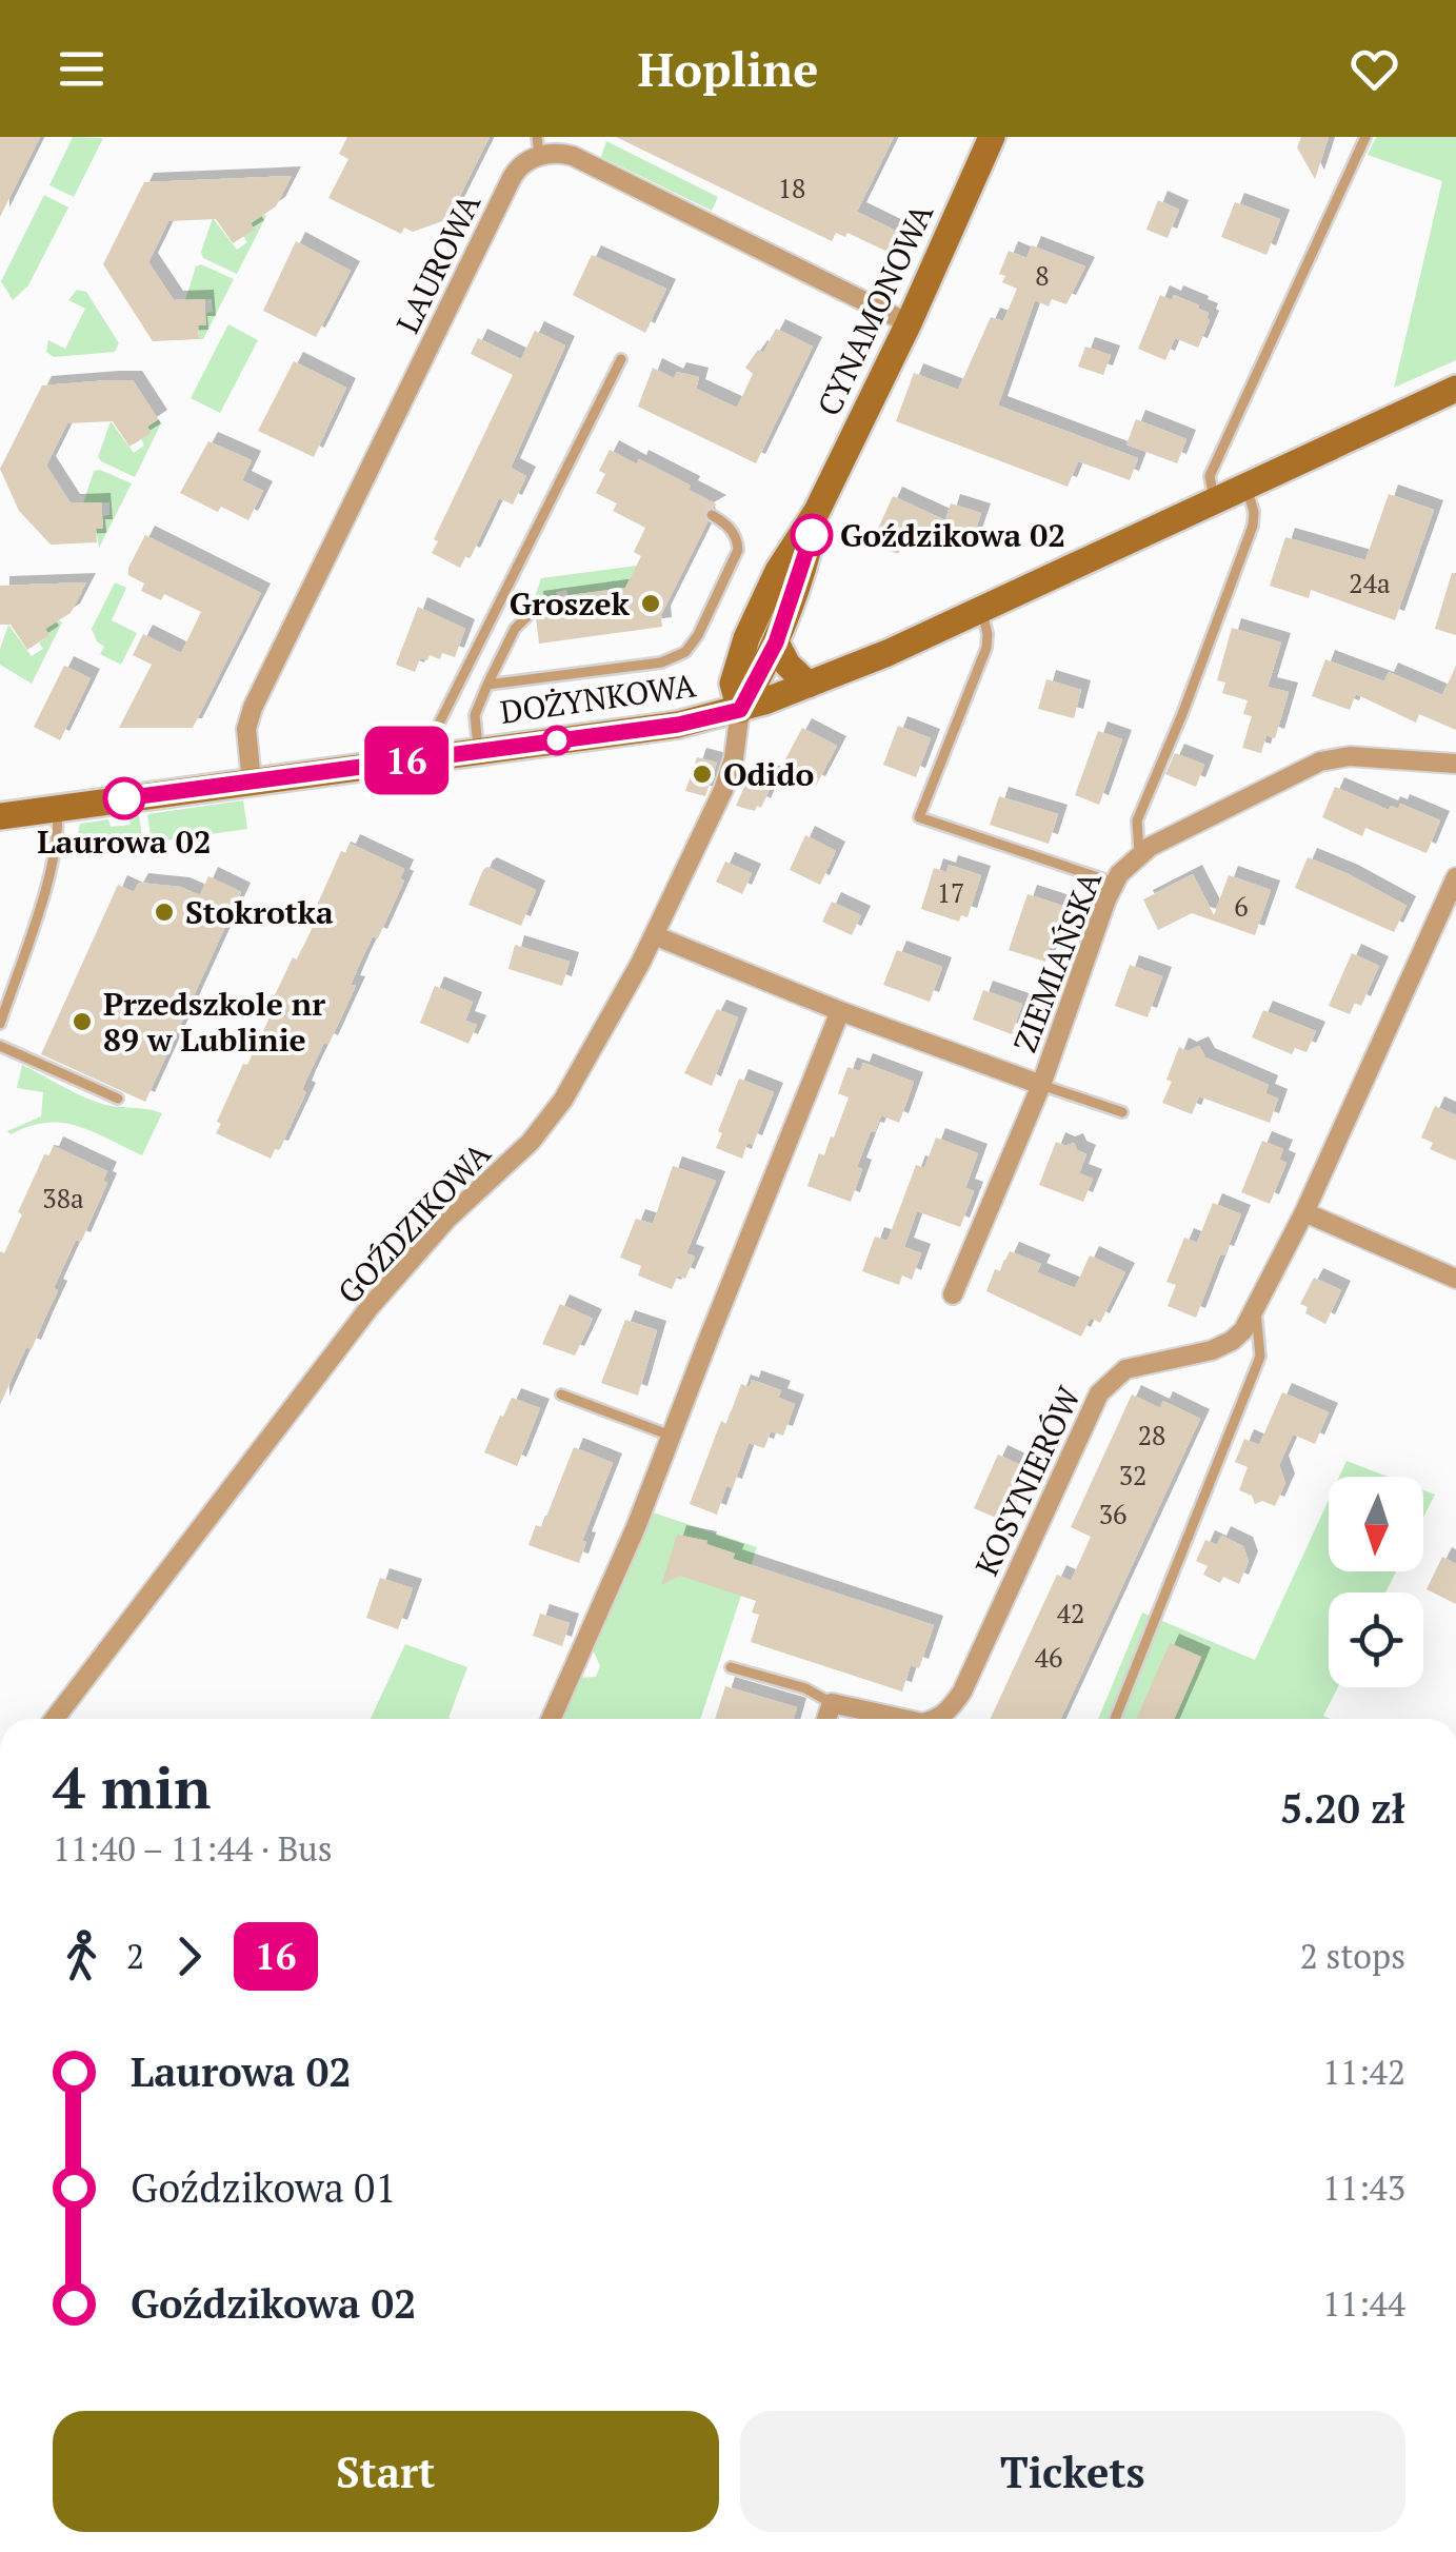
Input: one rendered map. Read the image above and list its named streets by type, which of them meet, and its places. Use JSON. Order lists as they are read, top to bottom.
{
  "streets": {
    "street": [
      "LAUROWA",
      "CYNAMONOWA",
      "DOŻYNKOWA",
      "ZIEMIAŃSKA",
      "GOŹDZIKOWA",
      "KOSYNIERÓW"
    ]
  },
  "crossings": [
    ["LAUROWA", "CYNAMONOWA"],
    ["LAUROWA", "DOŻYNKOWA"],
    ["CYNAMONOWA", "DOŻYNKOWA"],
    ["CYNAMONOWA", "GOŹDZIKOWA"],
    ["DOŻYNKOWA", "GOŹDZIKOWA"],
    ["ZIEMIAŃSKA", "GOŹDZIKOWA"]
  ],
  "places": [
    "Goździkowa 02",
    "Groszek",
    "Odido",
    "Laurowa 02",
    "Stokrotka",
    "Przedszkole nr 89 w Lublinie"
  ],
  "lines": ["bus line 16"],
  "house_numbers": [
    "18",
    "8",
    "24a",
    "17",
    "6",
    "38a",
    "28",
    "32",
    "36",
    "42",
    "46"
  ],
  "north": "bottom",
  "page": {
    "header": "Hopline",
    "on_map": "16",
    "heading": ["4 min", "11:40 – 11:44 · Bus", "5.20 zł"],
    "legs": ["2", "16", "2 stops"],
    "list": [
      {
        "name": "Laurowa 02",
        "value": "11:42"
      },
      {
        "name": "Goździkowa 01",
        "value": "11:43"
      },
      {
        "name": "Goździkowa 02",
        "value": "11:44"
      }
    ],
    "buttons": ["Start", "Tickets"]
  }
}
